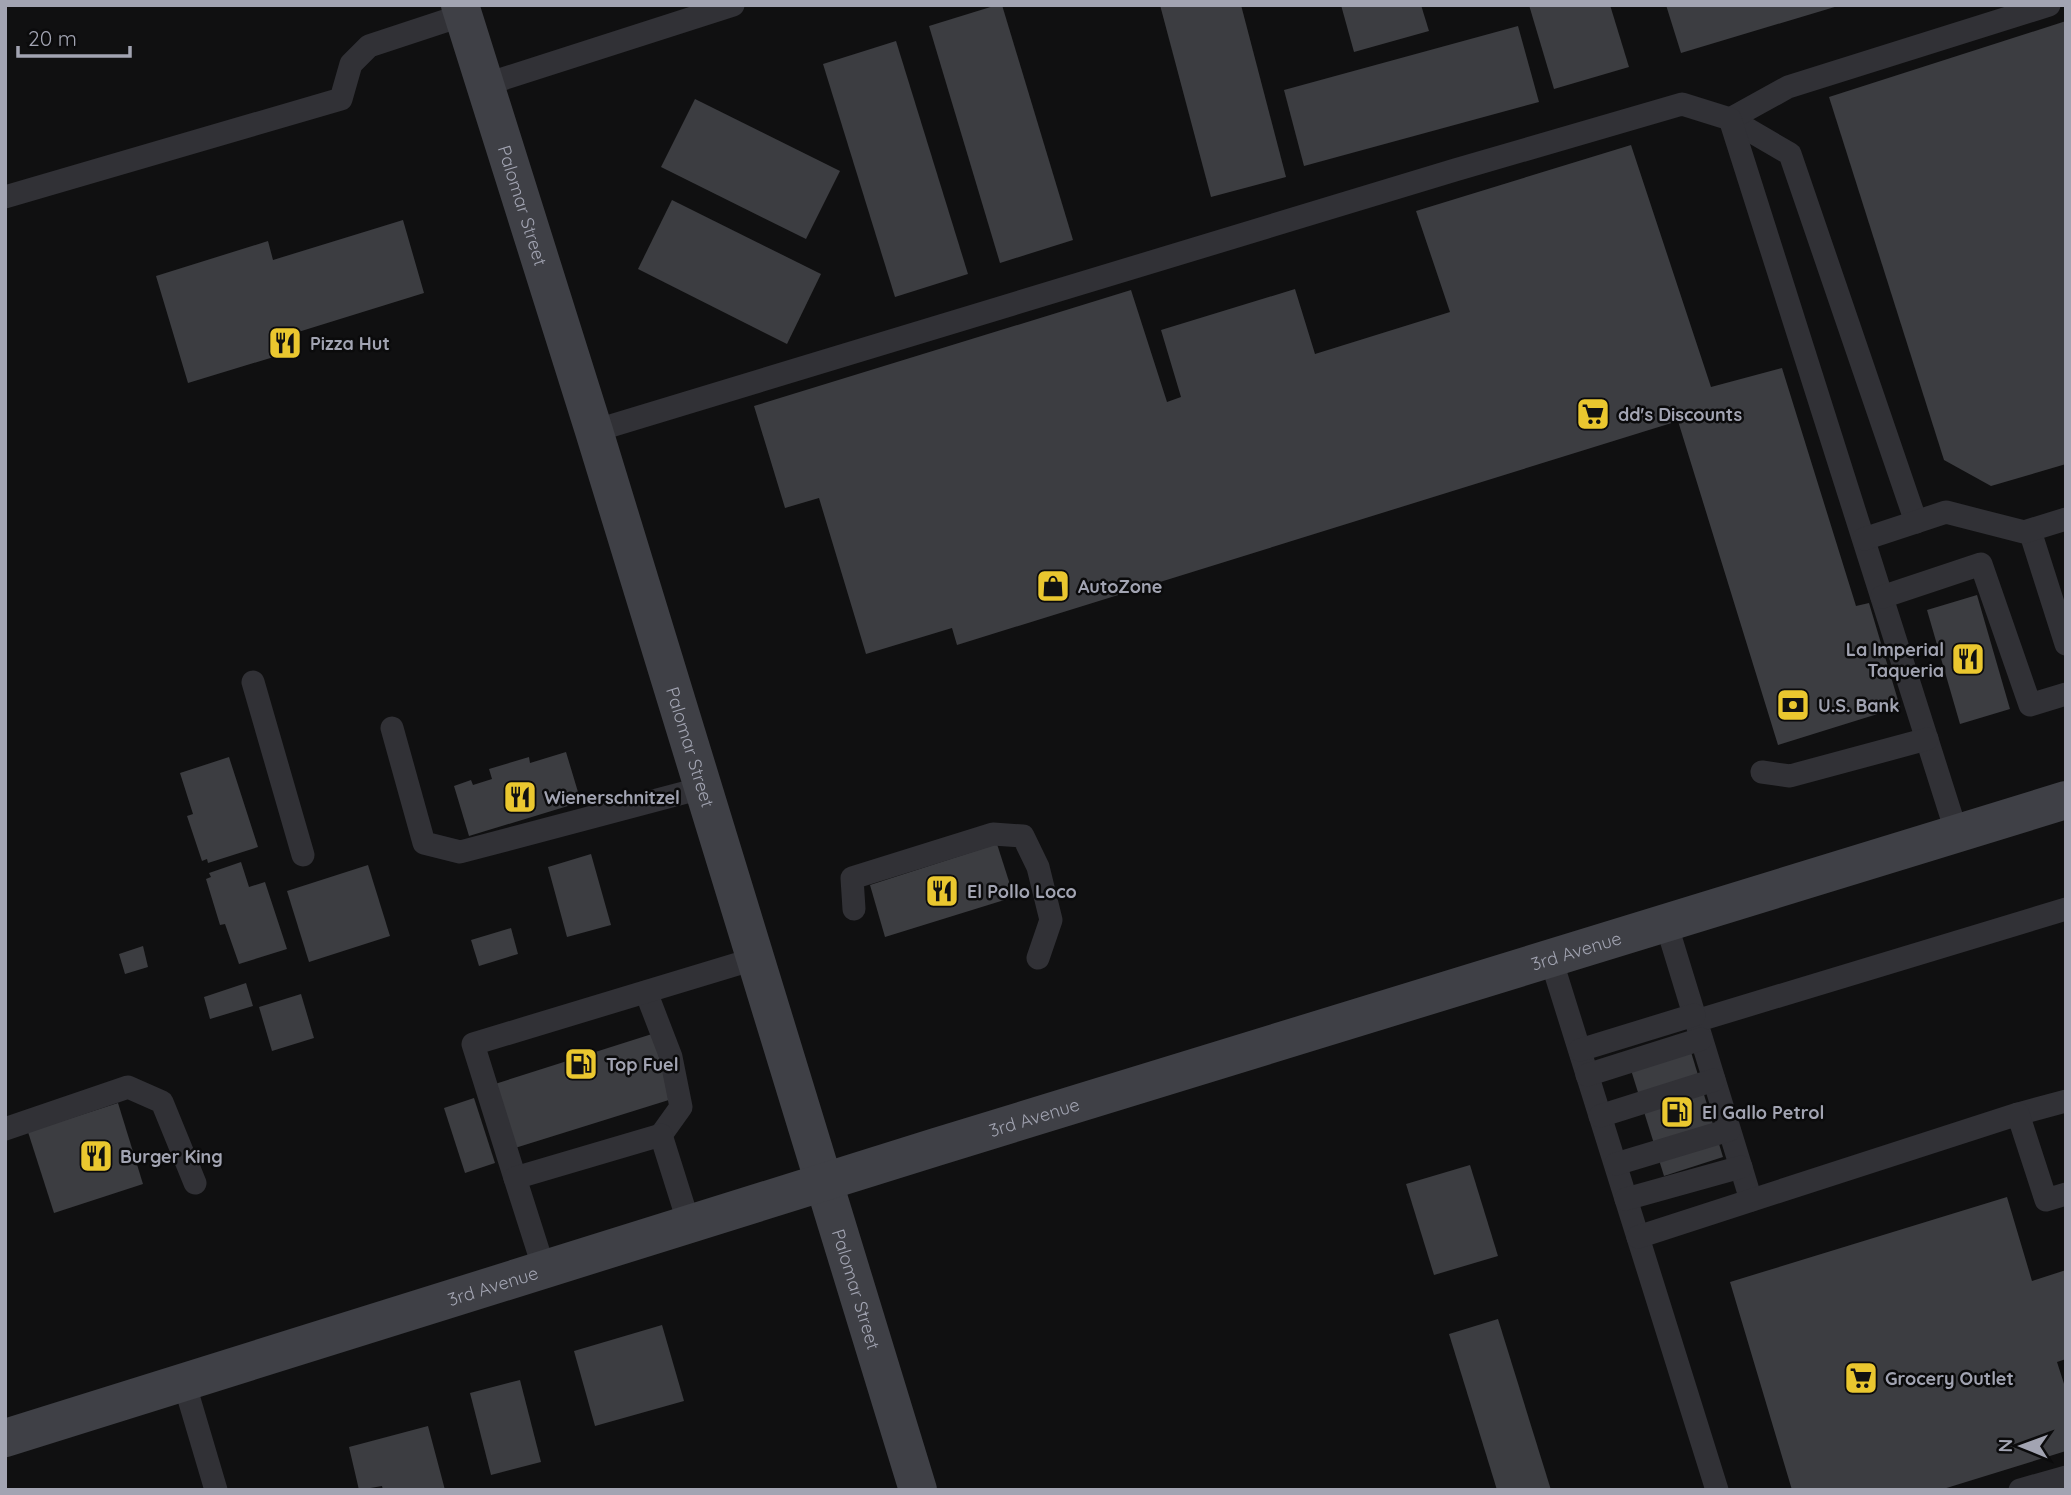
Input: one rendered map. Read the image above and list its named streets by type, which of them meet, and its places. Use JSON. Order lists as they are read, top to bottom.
{
  "streets": {
    "main road": ["Palomar Street", "3rd Avenue"]
  },
  "crossings": [
    ["Palomar Street", "3rd Avenue"]
  ],
  "places": {
    "restaurant": [
      "Pizza Hut",
      "La Imperial Taqueria",
      "Wienerschnitzel",
      "El Pollo Loco",
      "Burger King"
    ],
    "supermarket": ["dd's Discounts", "Grocery Outlet"],
    "shop": ["AutoZone"],
    "bank": ["U.S. Bank"],
    "fuel station": ["Top Fuel", "El Gallo Petrol"]
  },
  "scale_bar": "20 m",
  "north": "left"
}
